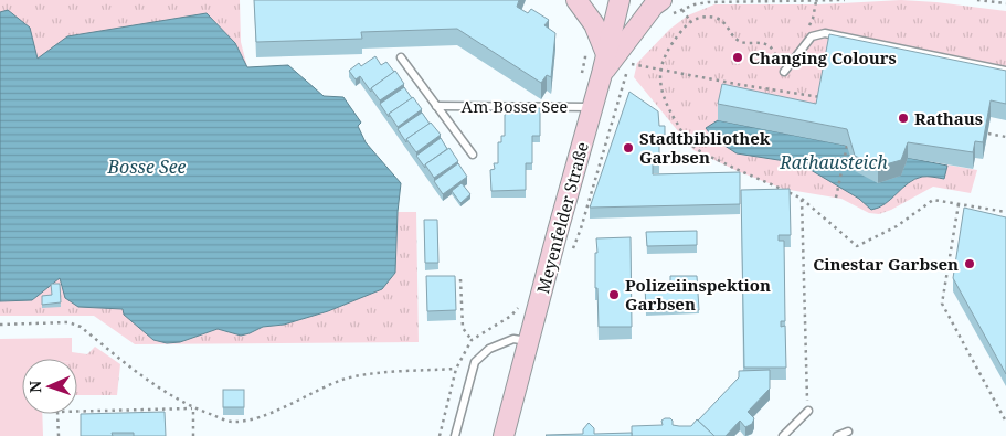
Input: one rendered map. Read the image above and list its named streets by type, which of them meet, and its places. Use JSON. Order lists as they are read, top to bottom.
{
  "streets": {
    "street": ["Meyenfelder Straße"],
    "lane": ["Am Bosse See"]
  },
  "crossings": [
    ["Am Bosse See", "Meyenfelder Straße"]
  ],
  "water": ["Rathausteich", "Bosse See"],
  "places": [
    "Changing Colours",
    "Rathaus",
    "Stadtbibliothek Garbsen",
    "Cinestar Garbsen",
    "Polizeiinspektion Garbsen"
  ],
  "north": "left"
}
